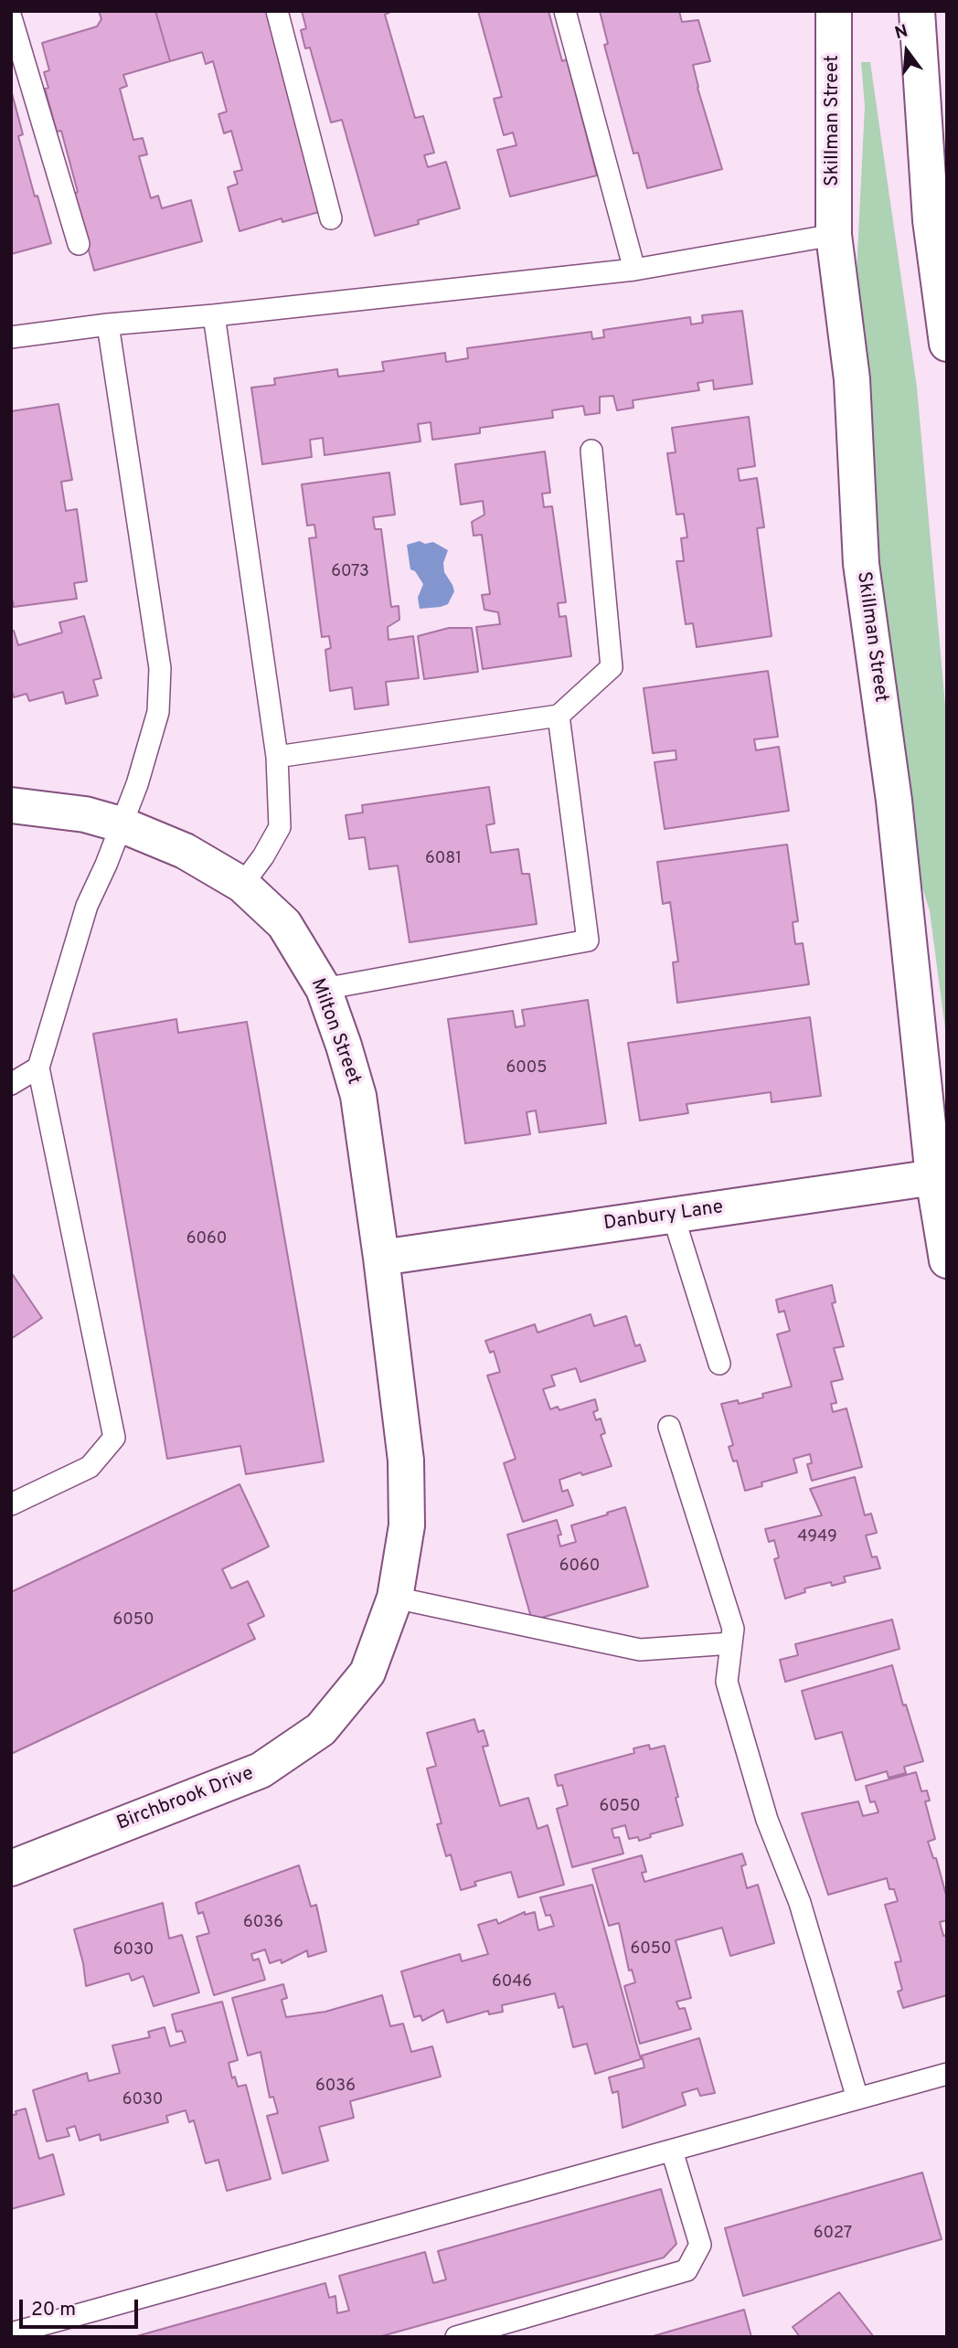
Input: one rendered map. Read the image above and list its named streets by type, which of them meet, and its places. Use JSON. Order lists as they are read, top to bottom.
{
  "streets": {
    "street": [
      "Skillman Street",
      "Milton Street",
      "Danbury Lane",
      "Birchbrook Drive"
    ]
  },
  "crossings": [
    ["Skillman Street", "Danbury Lane"],
    ["Milton Street", "Danbury Lane"],
    ["Milton Street", "Birchbrook Drive"],
    ["Danbury Lane", "Birchbrook Drive"]
  ],
  "house_numbers": [
    "6073",
    "6081",
    "6005",
    "6060",
    "4949",
    "6060",
    "6050",
    "6050",
    "6036",
    "6050",
    "6030",
    "6046",
    "6036",
    "6030",
    "6027"
  ],
  "scale_bar": "20 m",
  "north": "top"
}
